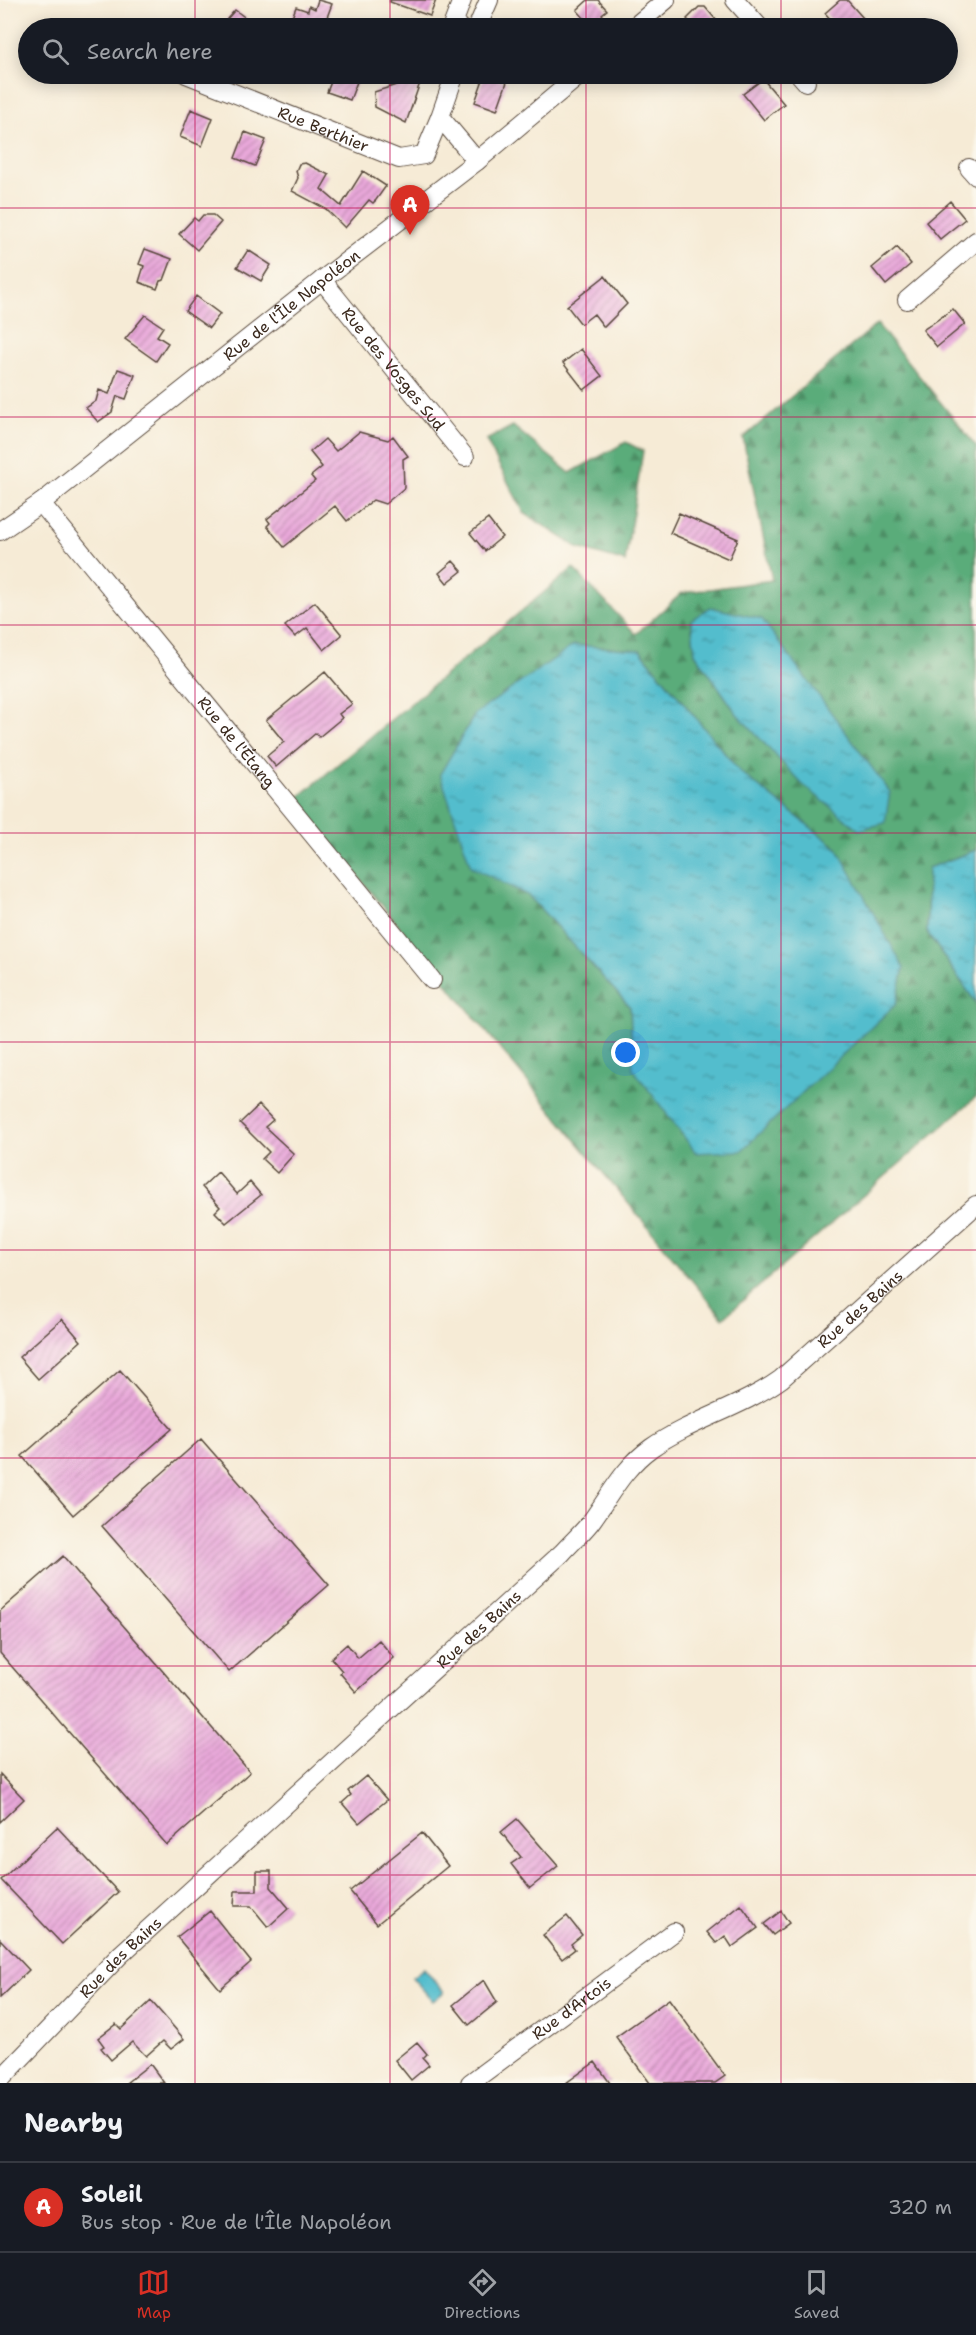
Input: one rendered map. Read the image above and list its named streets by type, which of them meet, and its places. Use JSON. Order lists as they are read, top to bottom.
{
  "streets": {
    "street": [
      "Rue Berthier",
      "Rue de l'Île Napoléon",
      "Rue des Vosges Sud",
      "Rue de l'Étang",
      "Rue des Bains",
      "Rue d'Artois"
    ]
  },
  "crossings": [
    ["Rue de l'Île Napoléon", "Rue des Vosges Sud"],
    ["Rue de l'Île Napoléon", "Rue de l'Étang"]
  ],
  "page": {
    "search": "Search here",
    "pins": "A",
    "heading": "Nearby",
    "list": [
      {
        "mark": "A",
        "name": "Soleil",
        "note": "Bus stop · Rue de l'Île Napoléon",
        "value": "320 m"
      }
    ],
    "nav": ["Map", "Directions", "Saved"]
  }
}
